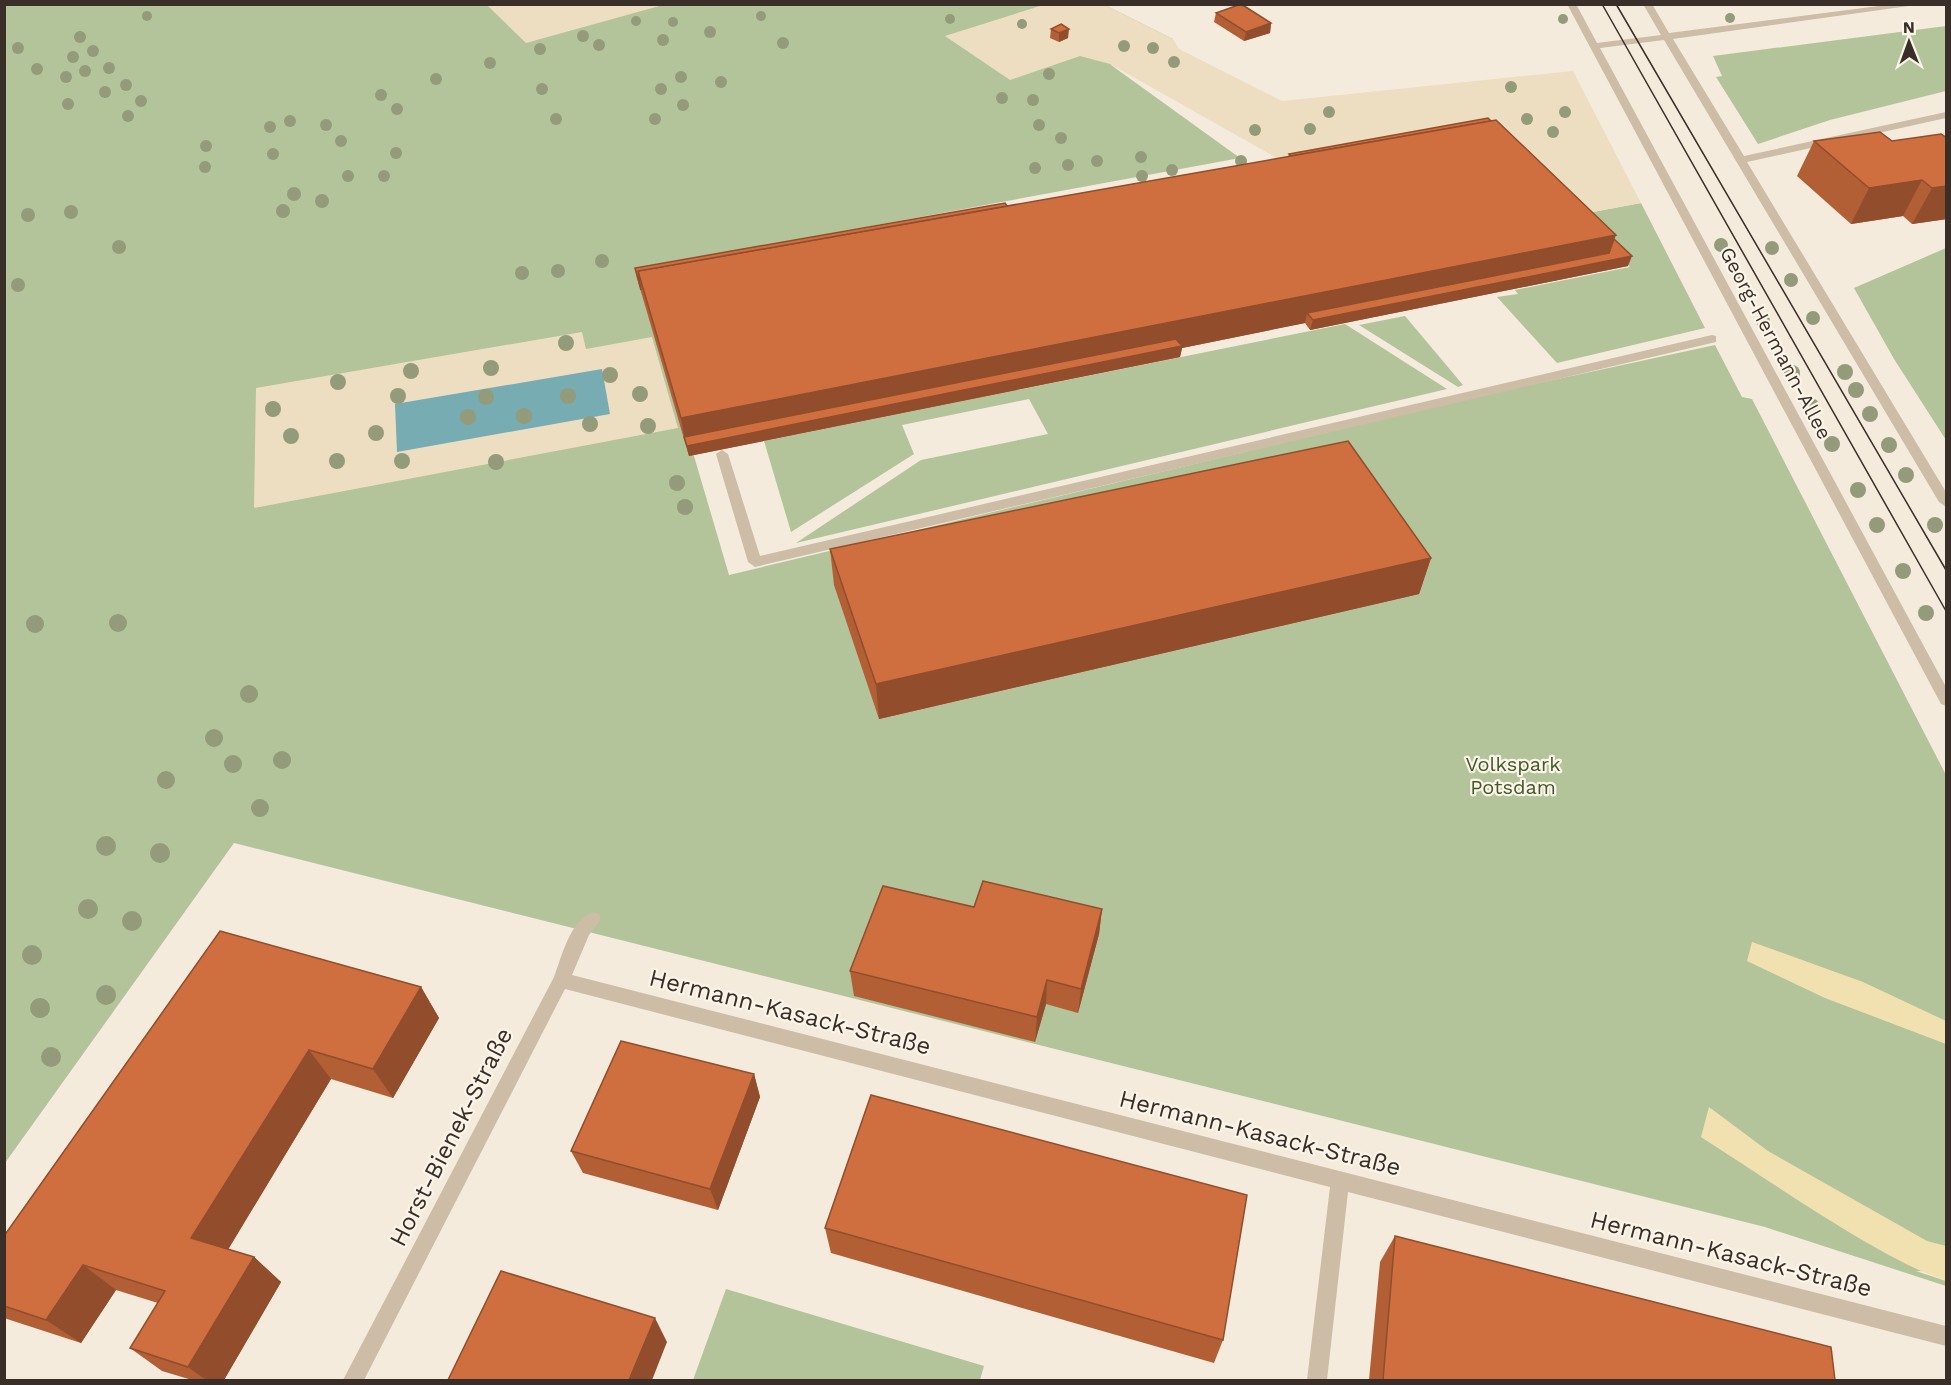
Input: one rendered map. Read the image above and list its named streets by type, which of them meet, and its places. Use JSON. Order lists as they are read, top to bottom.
{
  "streets": {
    "street": ["Georg-Hermann-Allee", "Hermann-Kasack-Straße", "Horst-Bienek-Straße"]
  },
  "crossings": [
    ["Hermann-Kasack-Straße", "Horst-Bienek-Straße"]
  ],
  "parks": ["Volkspark Potsdam"],
  "north": "top"
}
